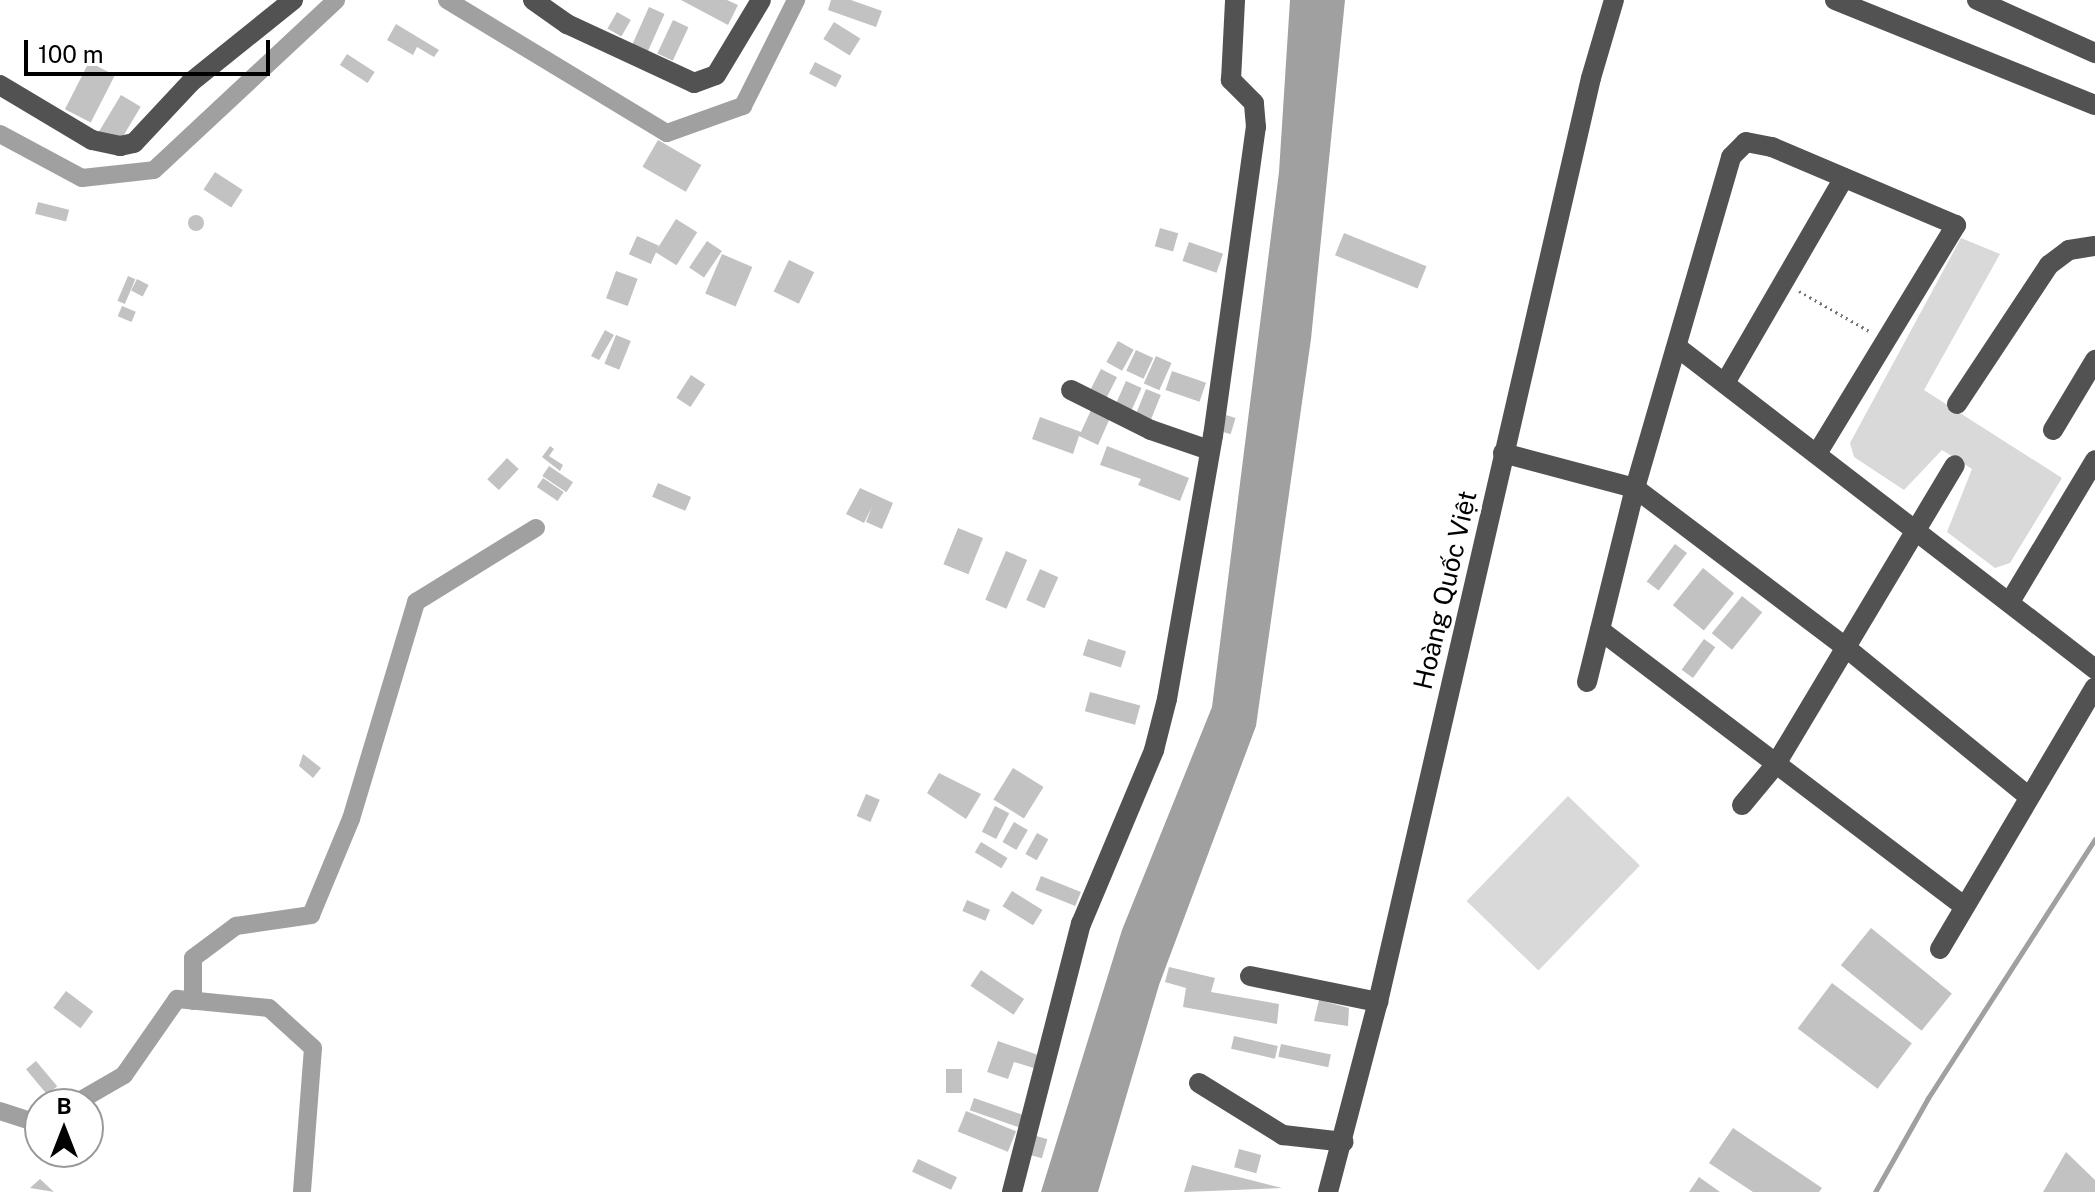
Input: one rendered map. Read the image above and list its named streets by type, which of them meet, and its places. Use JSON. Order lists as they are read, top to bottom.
{
  "streets": {
    "street": ["Hoàng Quốc Việt"]
  },
  "scale_bar": "100 m",
  "north": "top"
}
